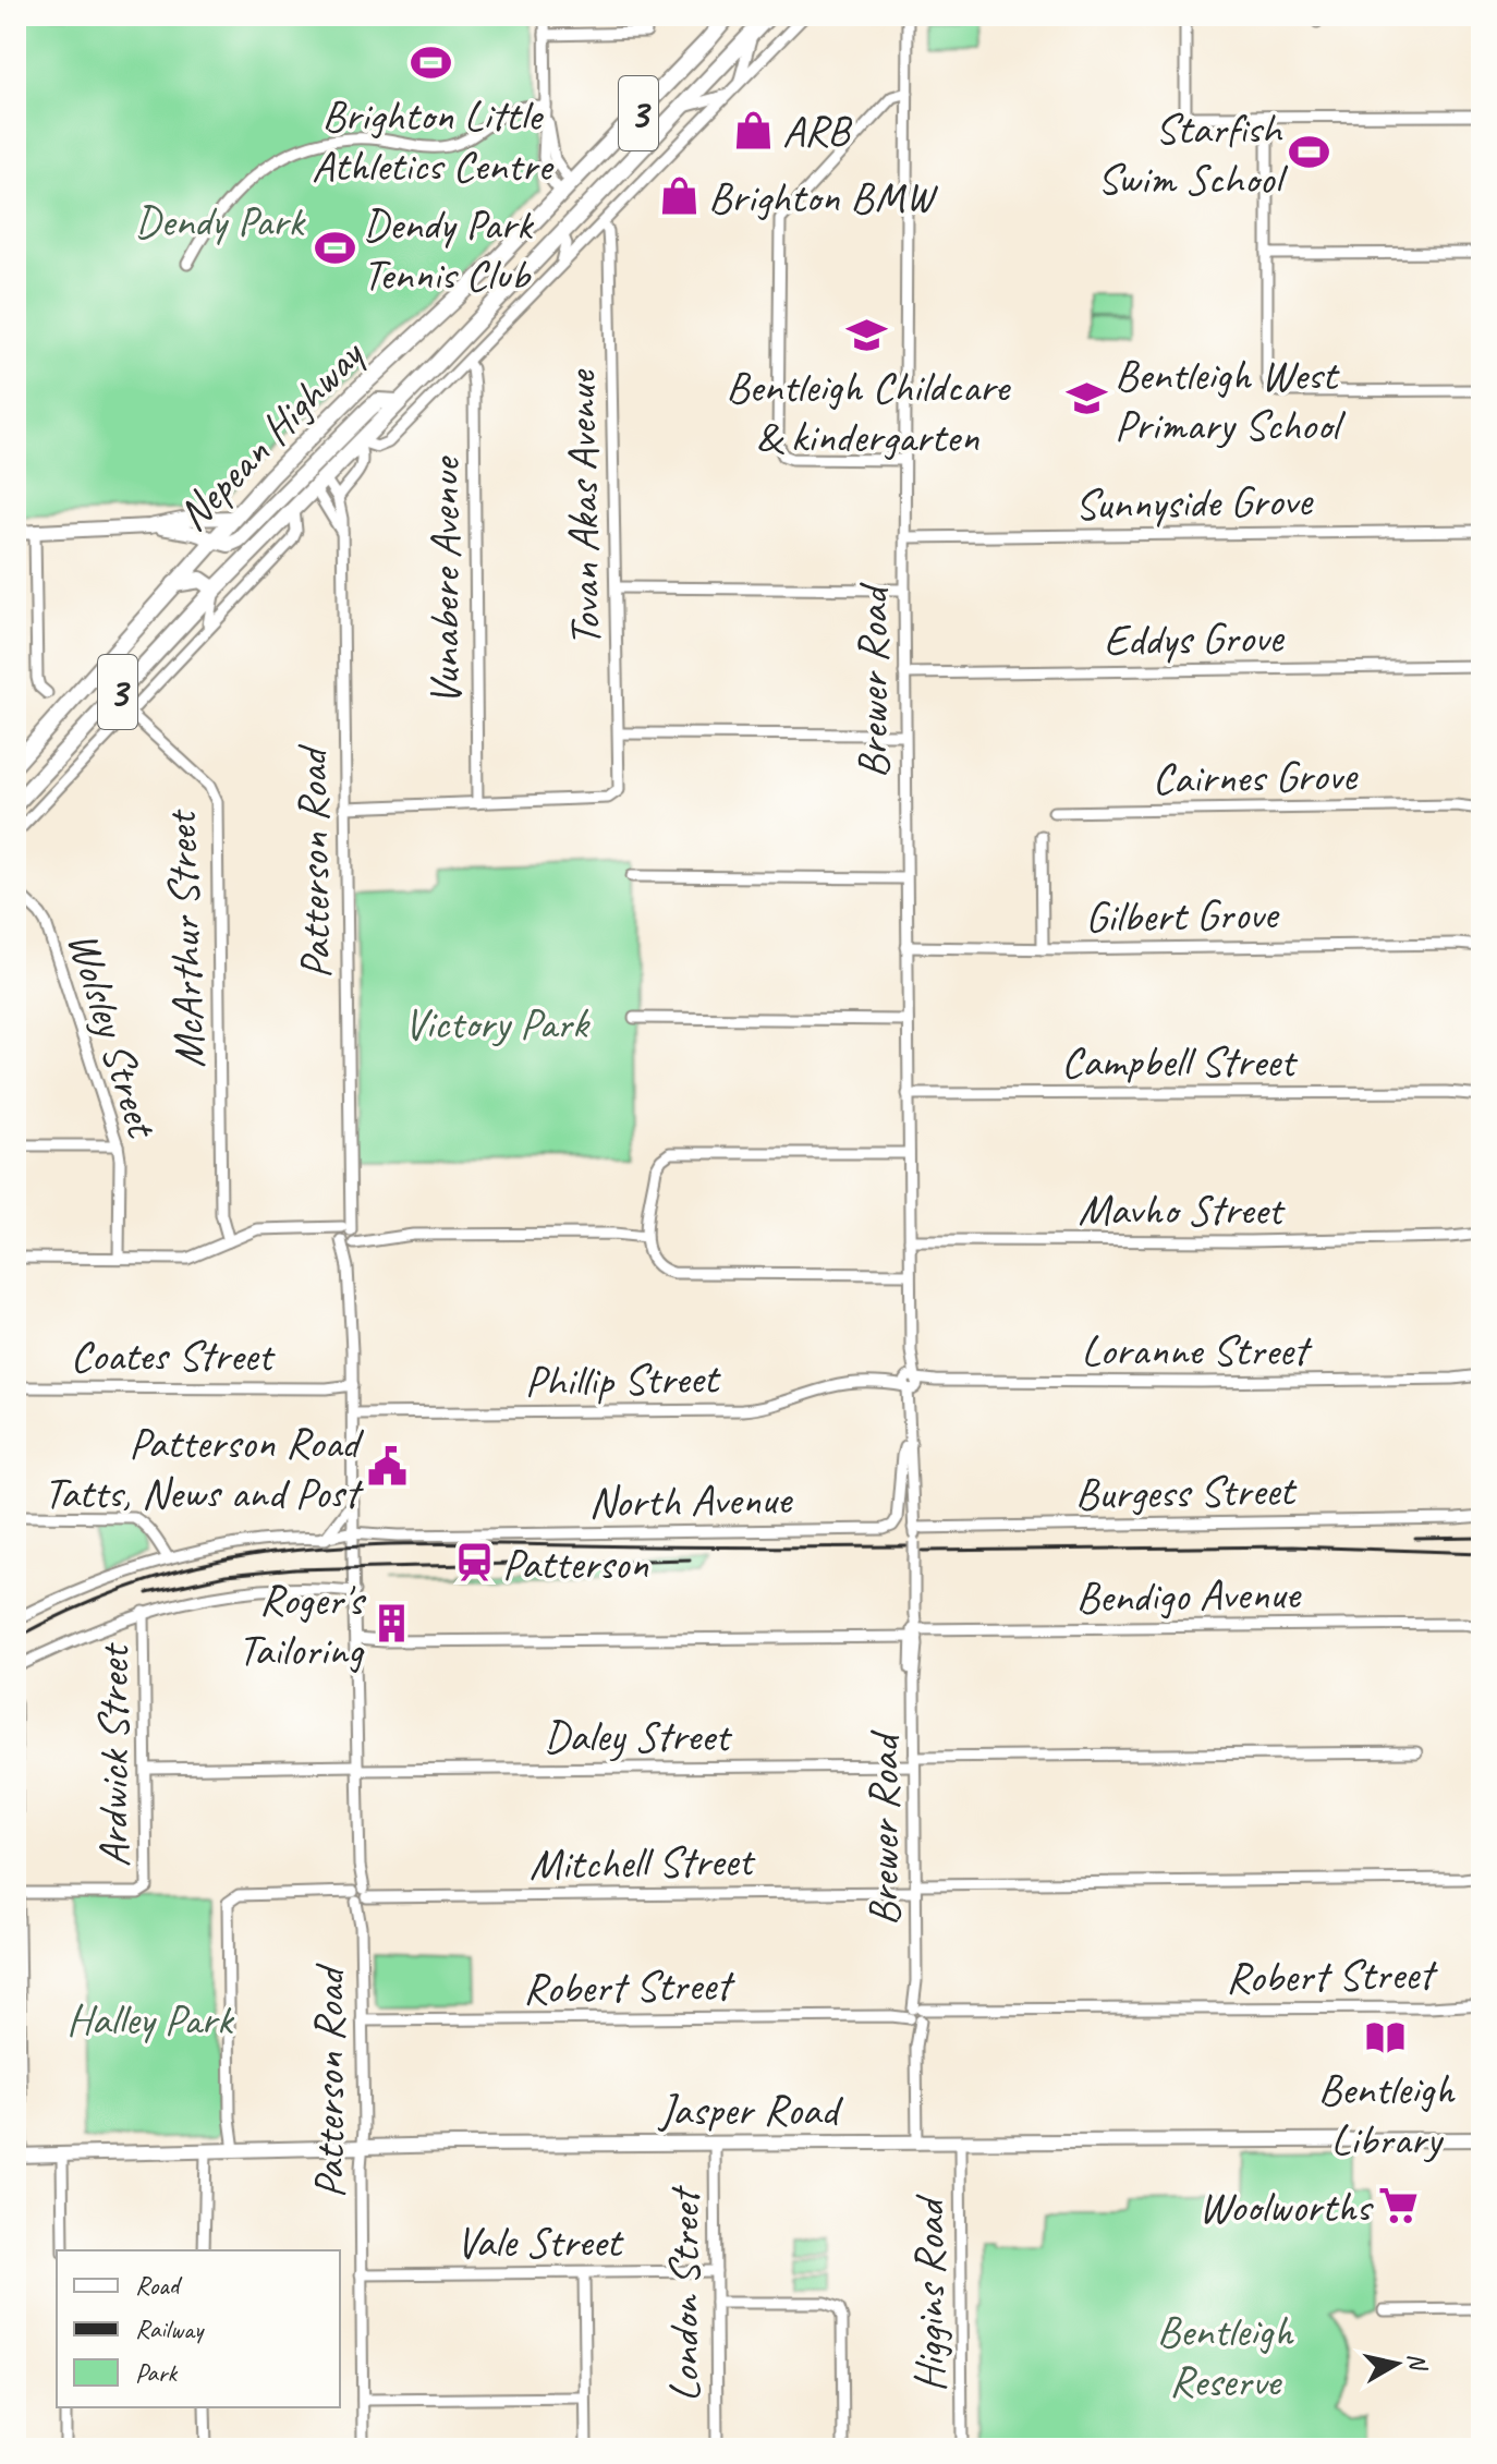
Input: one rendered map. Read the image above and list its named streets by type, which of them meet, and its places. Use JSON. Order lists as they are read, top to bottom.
{
  "streets": {
    "highway": ["3", "Nepean Highway"],
    "main road": ["Jasper Road"],
    "street": [
      "Sunnyside Grove",
      "Tovan Akas Avenue",
      "Vunabere Avenue",
      "Eddys Grove",
      "Brewer Road",
      "Cairnes Grove",
      "Patterson Road",
      "Gilbert Grove",
      "McArthur Street",
      "Wolsley Street",
      "Campbell Street",
      "Mavho Street",
      "Loranne Street",
      "Coates Street",
      "Phillip Street",
      "Burgess Street",
      "North Avenue",
      "Bendigo Avenue",
      "Daley Street",
      "Ardwick Street",
      "Mitchell Street",
      "Robert Street",
      "Vale Street",
      "London Street",
      "Higgins Road"
    ]
  },
  "crossings": [
    ["Nepean Highway", "Patterson Road"],
    ["Sunnyside Grove", "Brewer Road"],
    ["Tovan Akas Avenue", "Vunabere Avenue"],
    ["Eddys Grove", "Brewer Road"],
    ["Brewer Road", "Gilbert Grove"],
    ["Brewer Road", "Campbell Street"],
    ["Brewer Road", "Mavho Street"],
    ["Brewer Road", "Loranne Street"],
    ["Brewer Road", "Phillip Street"],
    ["Brewer Road", "Burgess Street"],
    ["Brewer Road", "North Avenue"],
    ["Brewer Road", "Bendigo Avenue"],
    ["Brewer Road", "Daley Street"],
    ["Brewer Road", "Mitchell Street"],
    ["Brewer Road", "Robert Street"],
    ["Brewer Road", "Jasper Road"],
    ["Patterson Road", "Coates Street"],
    ["Patterson Road", "Phillip Street"],
    ["Patterson Road", "North Avenue"],
    ["Patterson Road", "Bendigo Avenue"],
    ["Patterson Road", "Daley Street"],
    ["Patterson Road", "Mitchell Street"],
    ["Patterson Road", "Robert Street"],
    ["Patterson Road", "Jasper Road"],
    ["Patterson Road", "Vale Street"],
    ["Loranne Street", "Phillip Street"],
    ["Daley Street", "Ardwick Street"],
    ["Mitchell Street", "Jasper Road"],
    ["Jasper Road", "London Street"],
    ["Jasper Road", "Higgins Road"],
    ["Vale Street", "London Street"]
  ],
  "parks": [
    "Dendy Park",
    "Victory Park",
    "Halley Park",
    "Bentleigh Reserve"
  ],
  "places": {
    "sports": ["Brighton Little Athletics Centre", "Starfish Swim School", "Dendy Park Tennis Club"],
    "shop": ["ARB", "Brighton BMW"],
    "school or university": ["Bentleigh Childcare & kindergarten", "Bentleigh West Primary School"],
    "public building": ["Patterson Road Tatts, News and Post"],
    "station": ["Patterson"],
    "building": ["Roger's Tailoring"],
    "library": ["Bentleigh Library"],
    "supermarket": ["Woolworths"]
  },
  "legend": ["Road", "Railway", "Park"],
  "north": "right"
}
